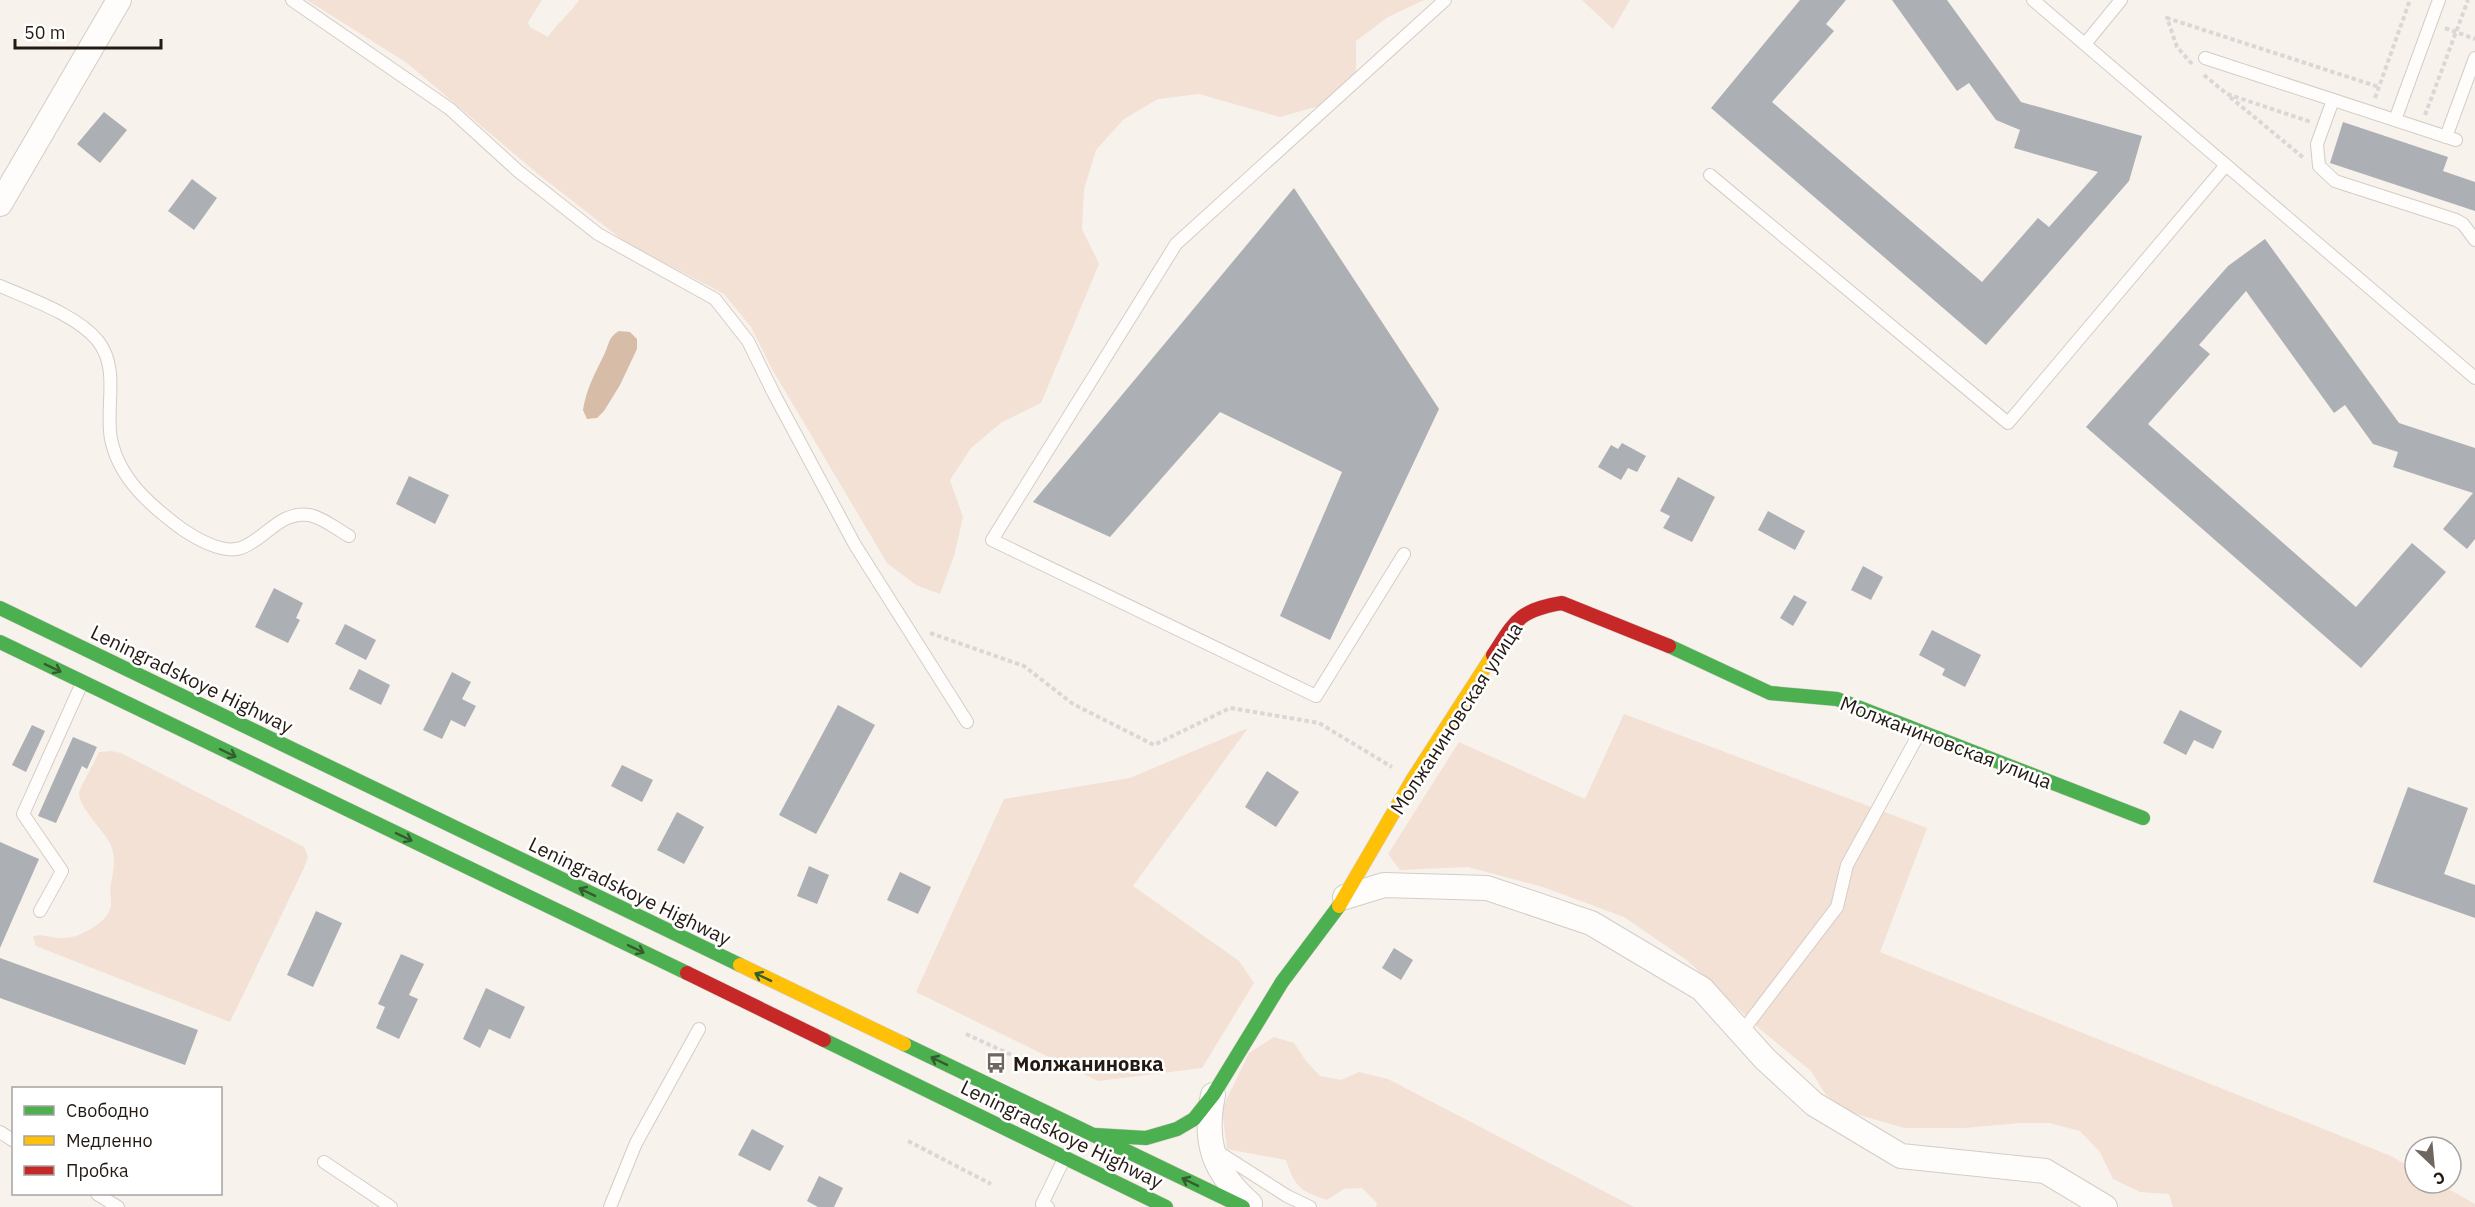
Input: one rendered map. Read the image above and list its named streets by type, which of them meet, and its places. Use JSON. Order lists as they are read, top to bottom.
{
  "streets": {
    "main road": ["Leningradskoye Highway", "Молжаниновская улица"]
  },
  "crossings": [
    ["Leningradskoye Highway", "Молжаниновская улица"]
  ],
  "places": {
    "bus stop": ["Молжаниновка"]
  },
  "legend": ["Свободно", "Медленно", "Пробка"],
  "scale_bar": "50 m",
  "north": "bottom right"
}
